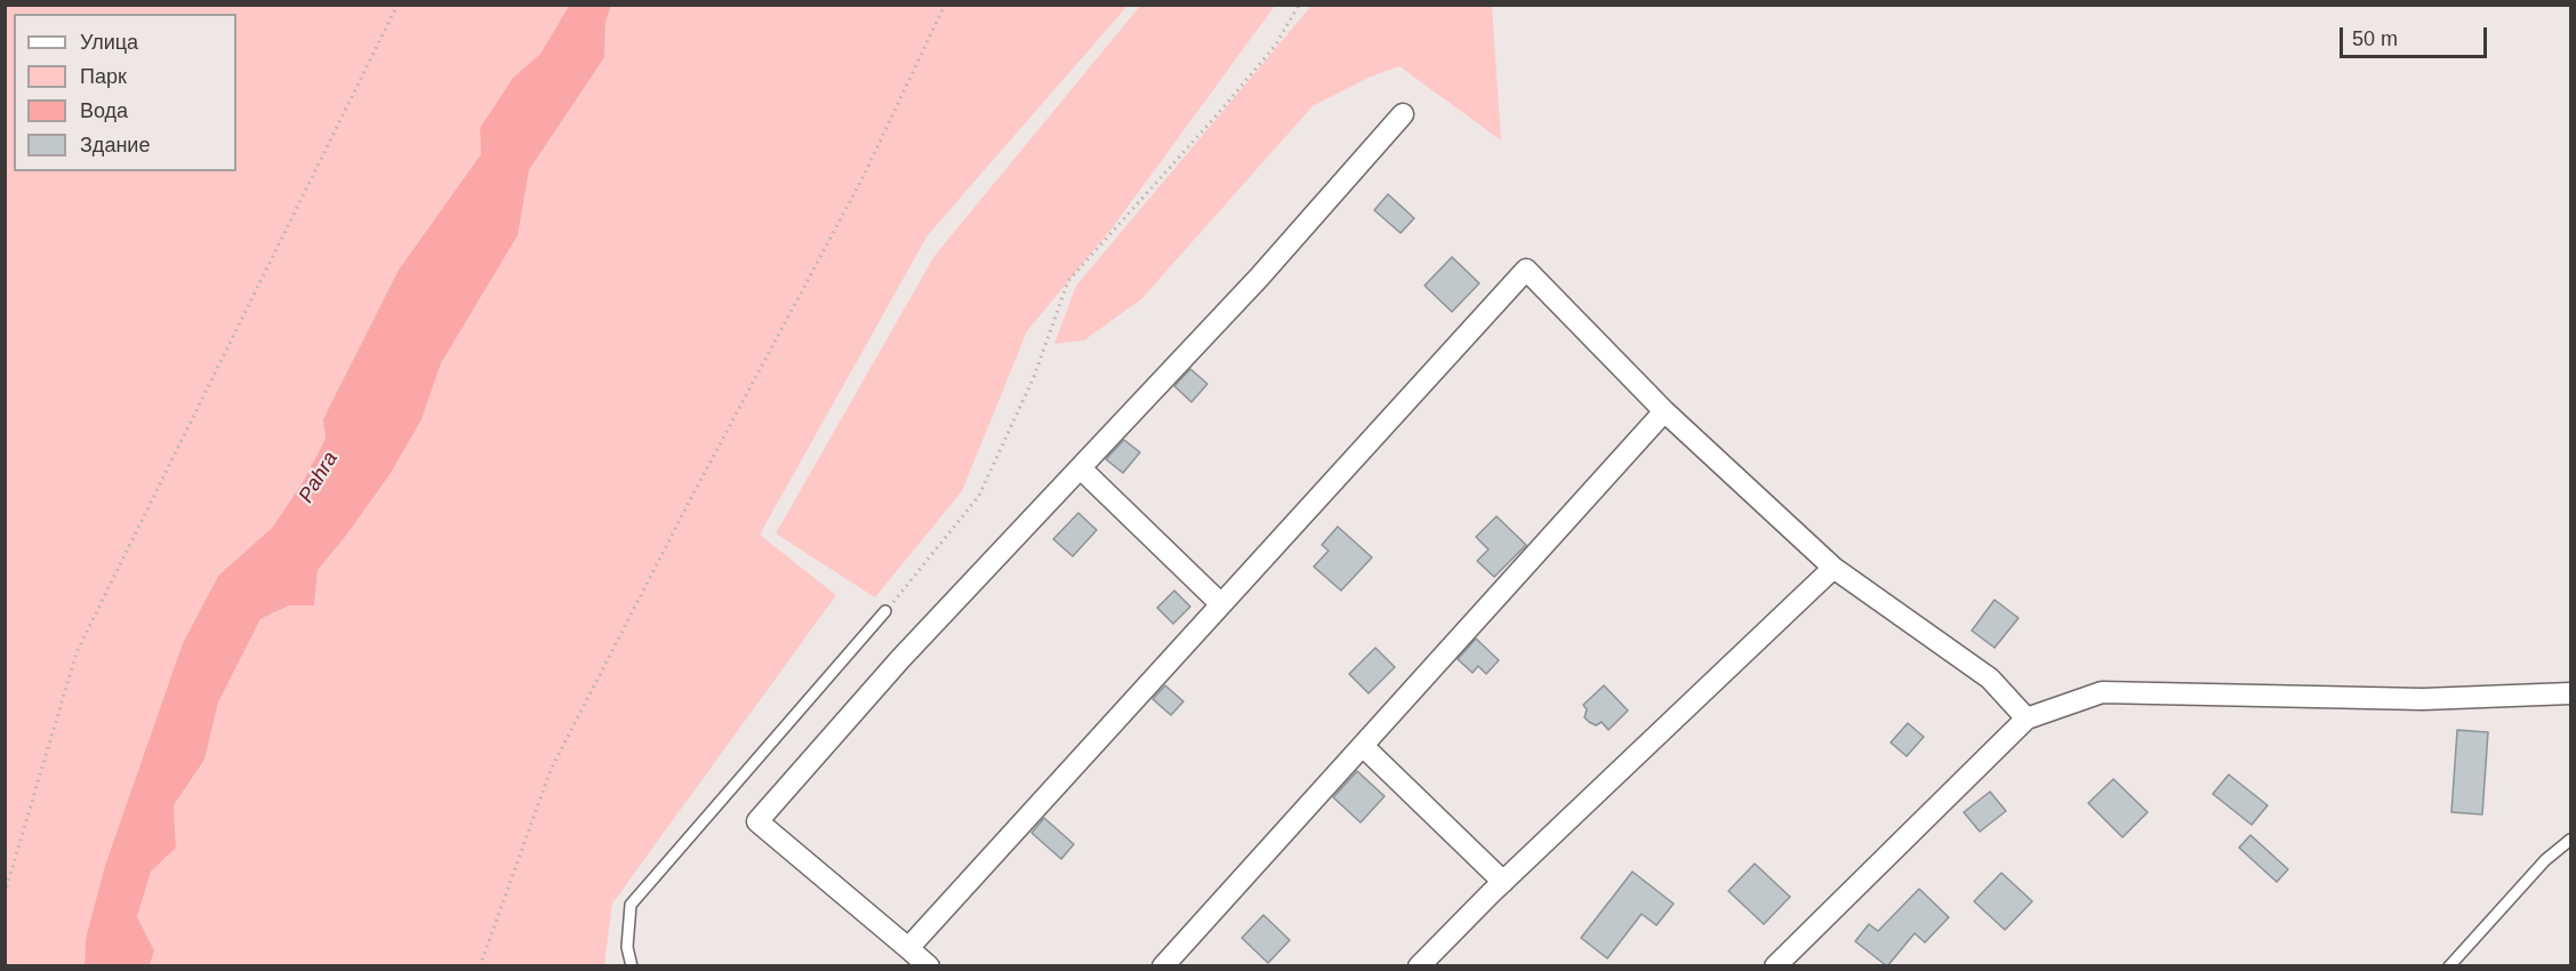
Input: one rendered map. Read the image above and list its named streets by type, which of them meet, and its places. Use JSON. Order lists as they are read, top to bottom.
{
  "water": ["Pahra"],
  "legend": [
    "Улица",
    "Парк",
    "Вода",
    "Здание"
  ],
  "scale_bar": "50 m"
}
